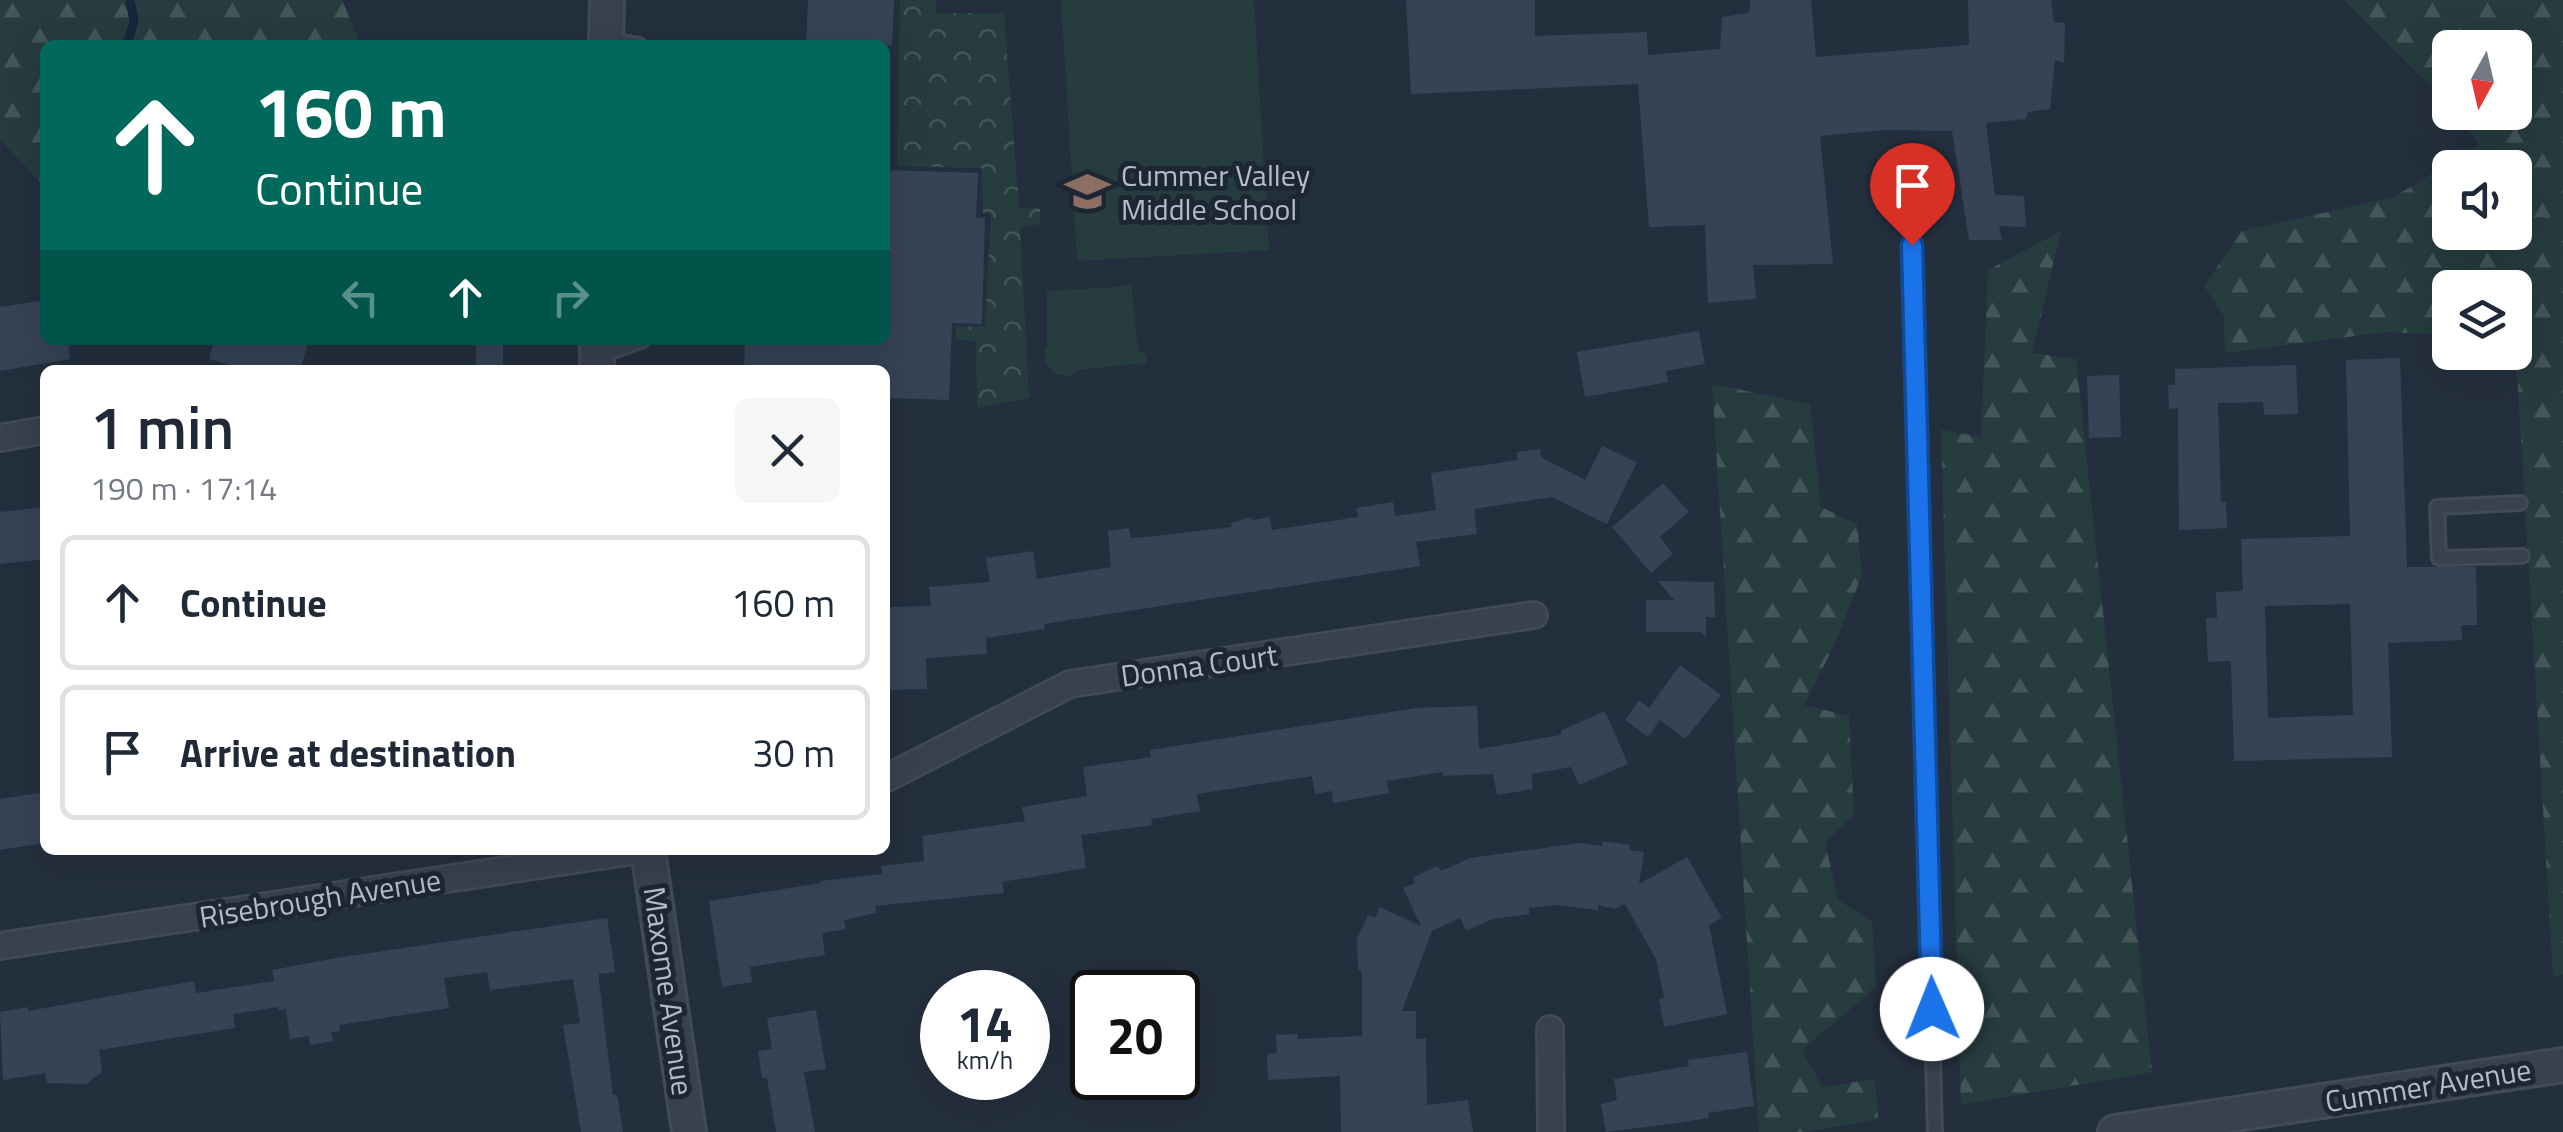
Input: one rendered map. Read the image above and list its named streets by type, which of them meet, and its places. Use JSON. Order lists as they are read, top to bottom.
{
  "streets": {
    "street": [
      "Donna Court",
      "Risebrough Avenue",
      "Maxome Avenue",
      "Cummer Avenue"
    ]
  },
  "places": {
    "school or university": ["Cummer Valley Middle School"]
  },
  "north": "bottom",
  "page": {
    "turn": ["160 m", "Continue"],
    "heading": ["1 min", "190 m · 17:14"],
    "list": [
      {
        "name": "Continue",
        "value": "160 m"
      },
      {
        "name": "Arrive at destination",
        "value": "30 m"
      }
    ],
    "speed": "14 km/h",
    "limit": "20"
  }
}
